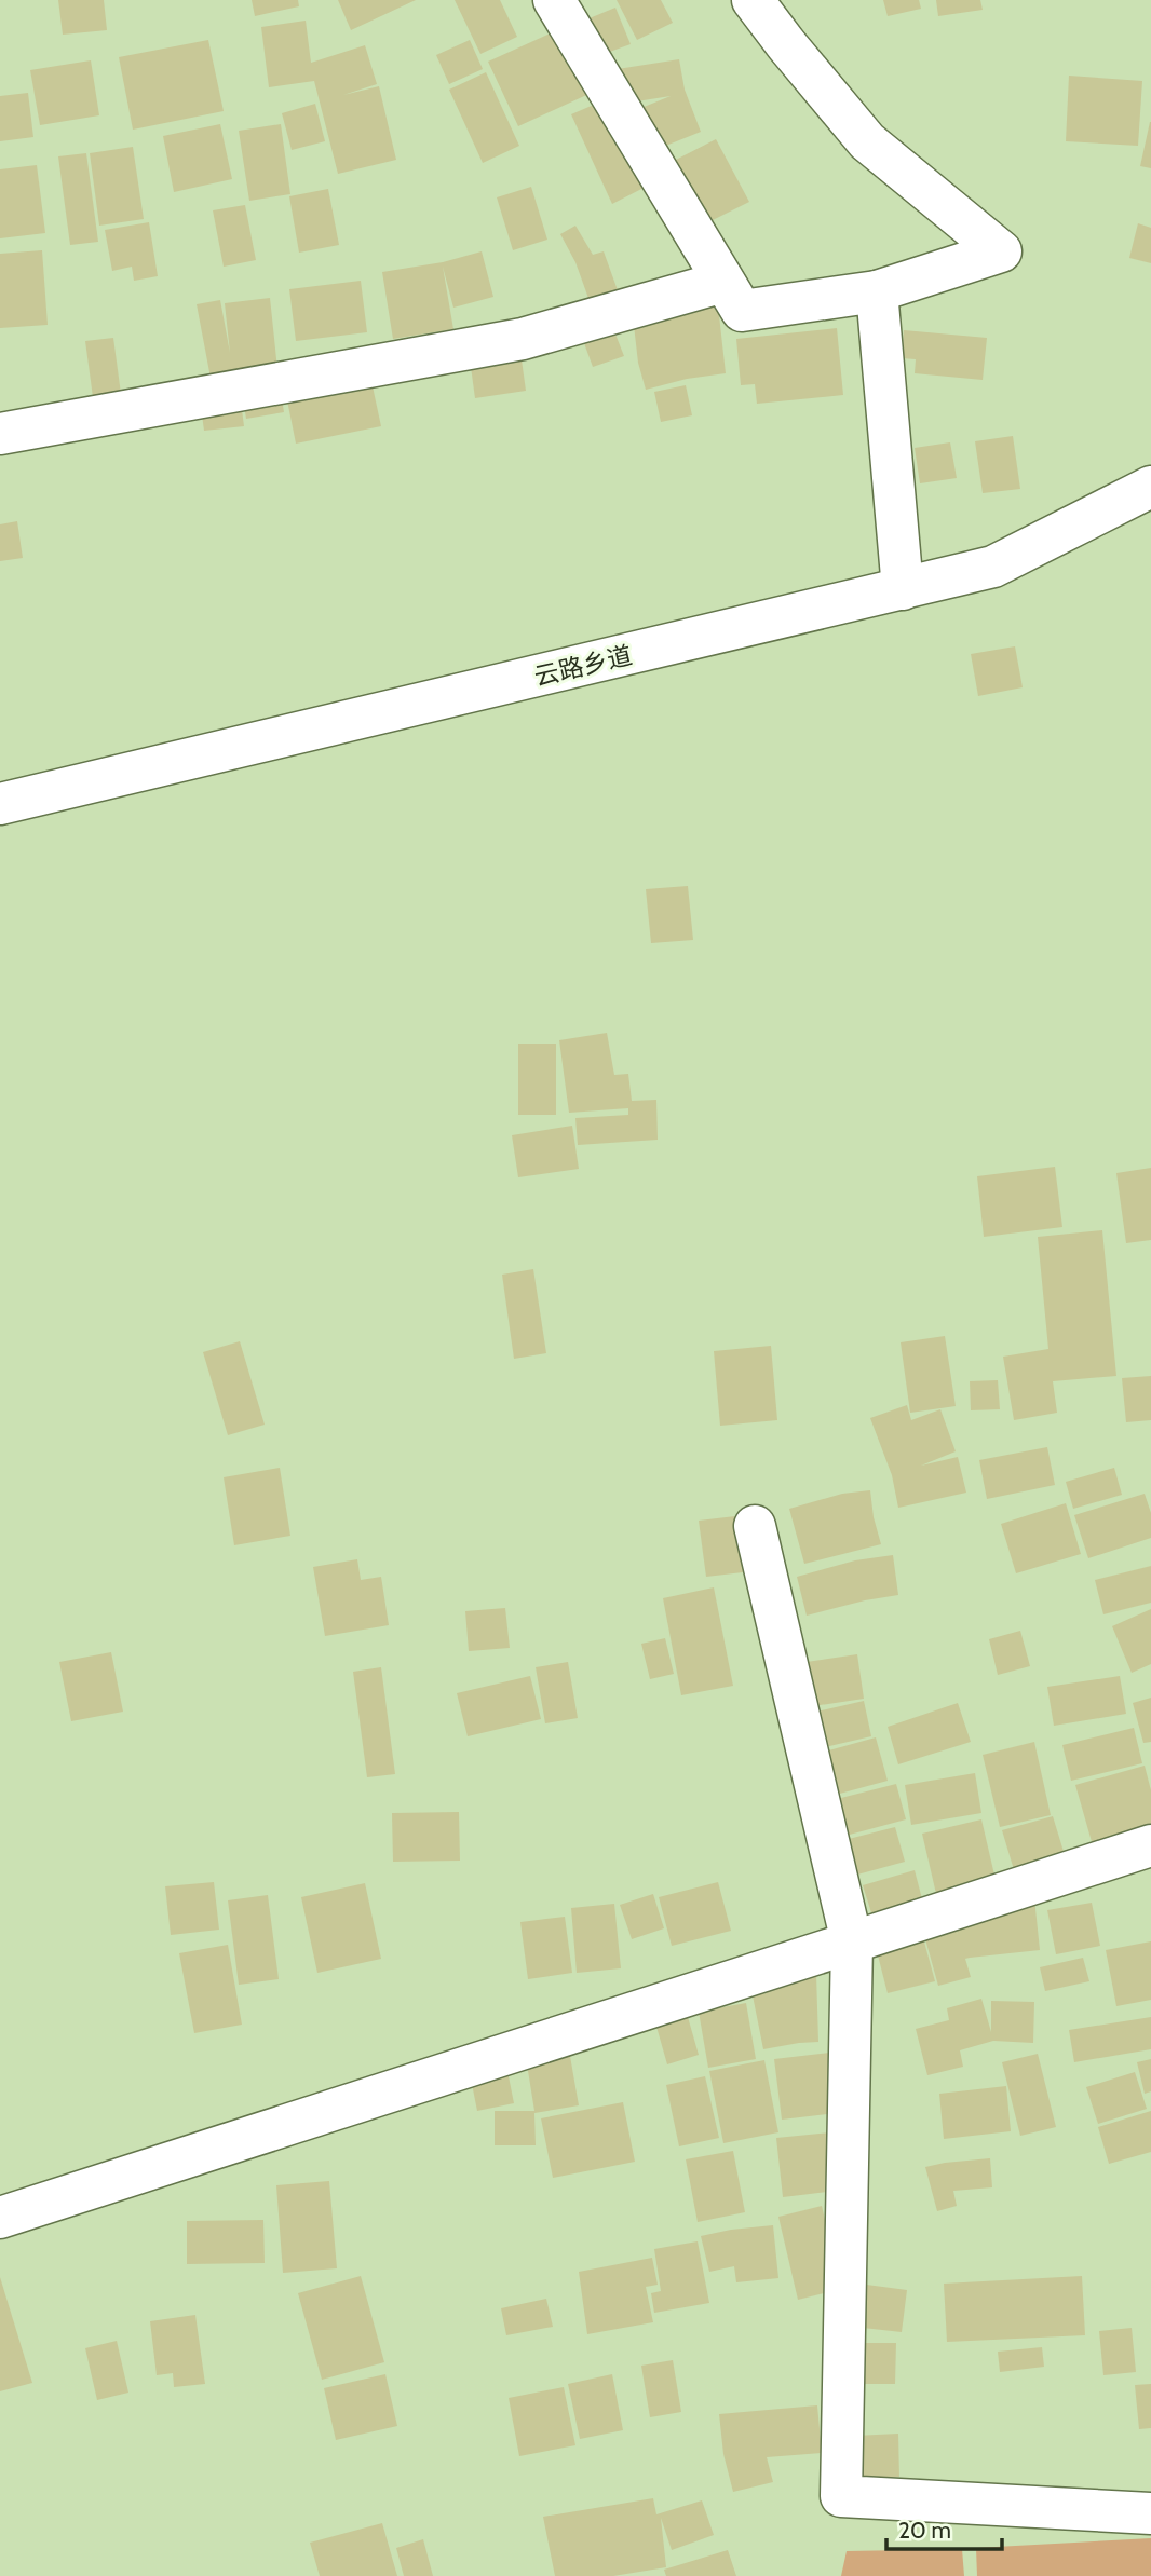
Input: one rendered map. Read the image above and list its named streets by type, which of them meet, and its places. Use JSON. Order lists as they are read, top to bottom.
{
  "streets": {
    "street": ["云路乡道"]
  },
  "scale_bar": "20 m"
}
